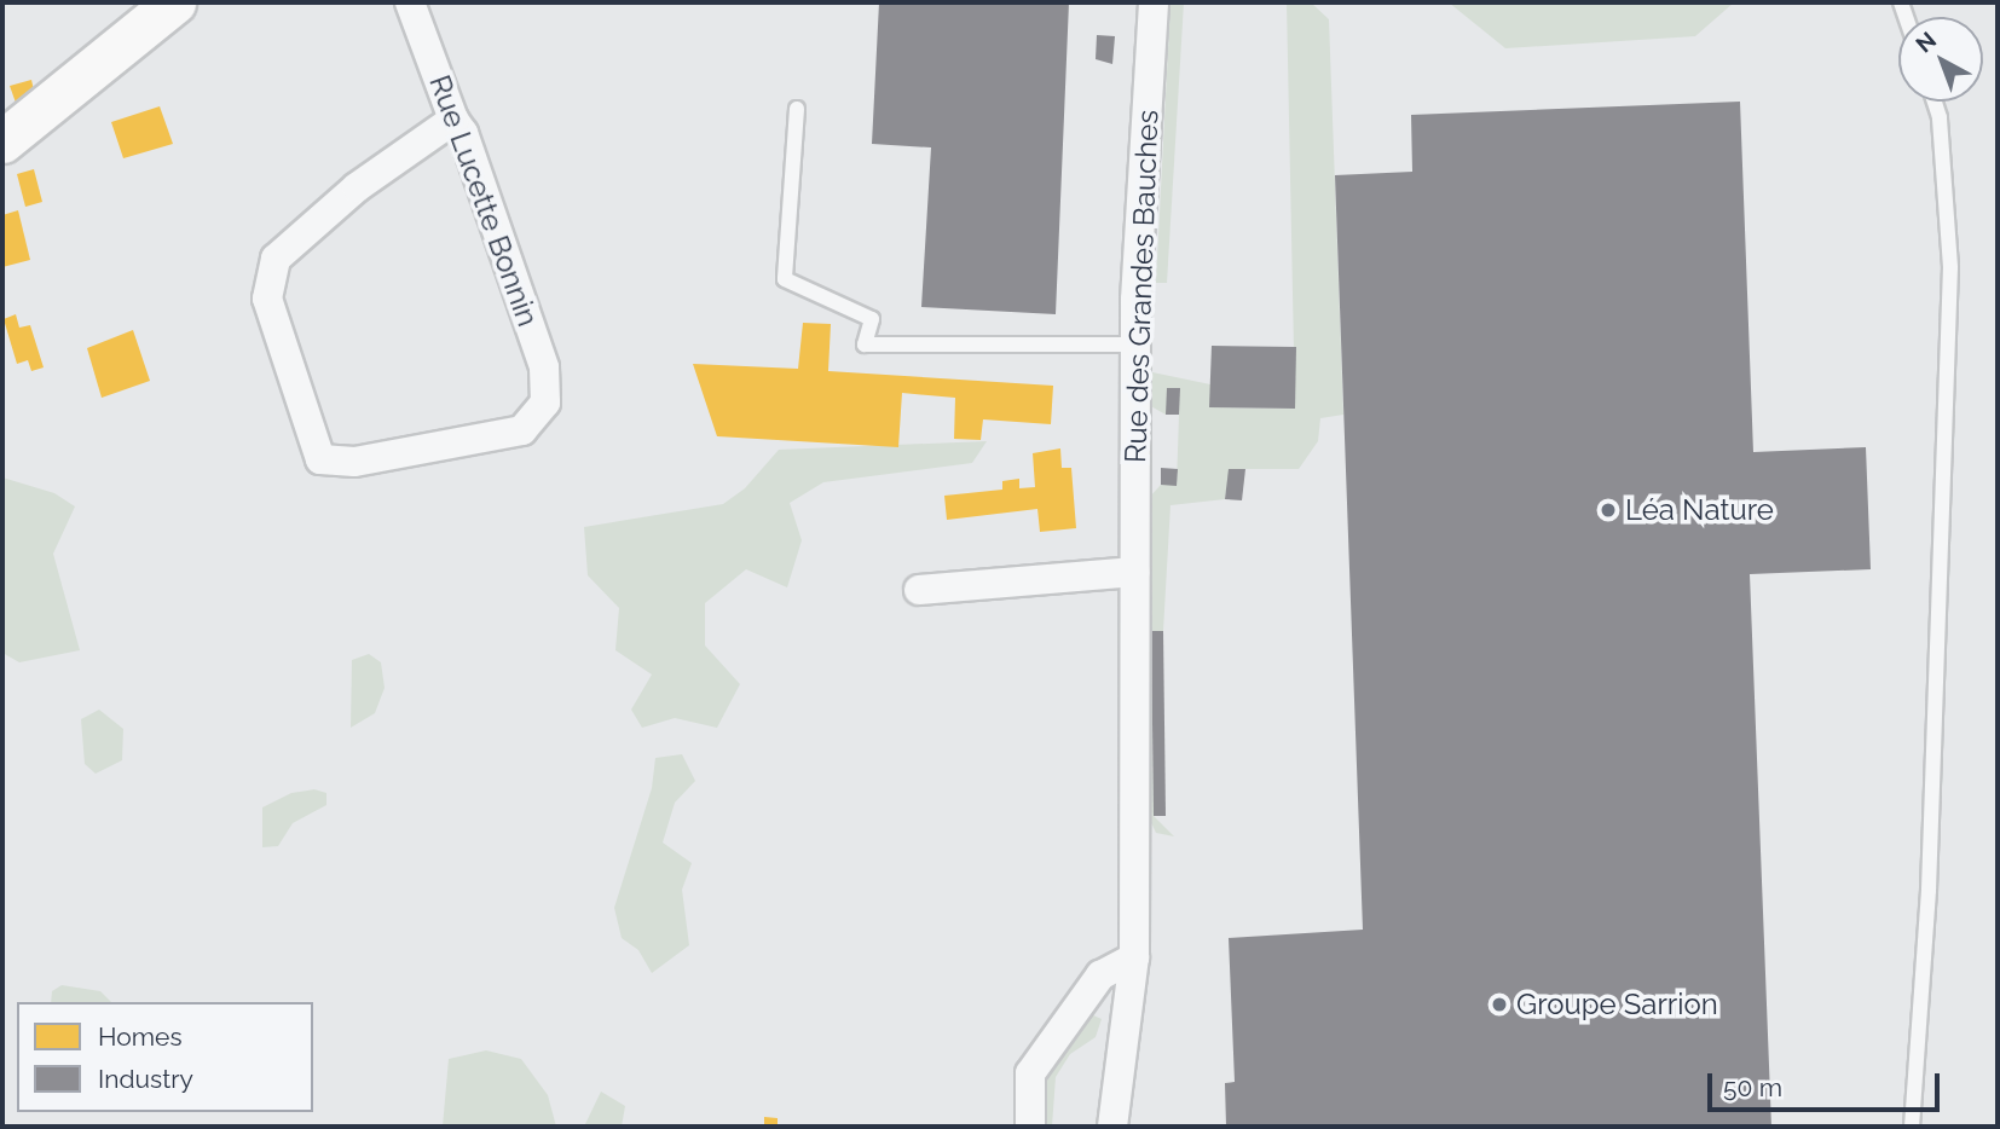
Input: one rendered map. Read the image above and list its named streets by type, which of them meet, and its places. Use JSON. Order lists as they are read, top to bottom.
{
  "streets": {
    "street": ["Rue Lucette Bonnin", "Rue des Grandes Bauches"]
  },
  "places": ["Léa Nature", "Groupe Sarrion"],
  "legend": ["Homes", "Industry"],
  "scale_bar": "50 m",
  "north": "top left"
}
